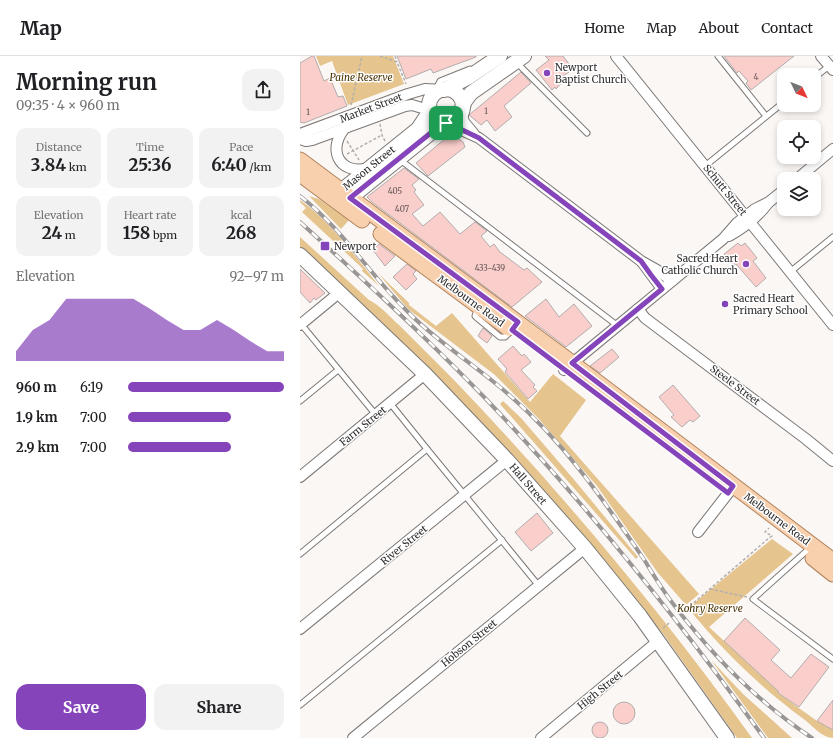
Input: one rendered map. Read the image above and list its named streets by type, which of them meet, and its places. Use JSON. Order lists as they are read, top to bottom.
{
  "streets": {
    "main road": ["Melbourne Road"],
    "street": [
      "Market Street",
      "Mason Street",
      "Schutt Street",
      "Steele Street",
      "Farm Street",
      "Hall Street",
      "River Street",
      "Hobson Street",
      "High Street"
    ]
  },
  "crossings": [
    ["Market Street", "Mason Street"],
    ["Mason Street", "Melbourne Road"],
    ["Farm Street", "Hall Street"],
    ["Hall Street", "River Street"],
    ["Hall Street", "Hobson Street"],
    ["Hall Street", "High Street"]
  ],
  "parks": ["Paine Reserve", "Kohry Reserve"],
  "places": {
    "other": ["Newport Baptist Church", "Sacred Heart Catholic Church", "Sacred Heart Primary School"],
    "transit": ["Newport"]
  },
  "house_numbers": [
    "4",
    "1",
    "1",
    "405",
    "407",
    "433-439"
  ],
  "north": "bottom right",
  "page": {
    "header": "Map",
    "nav": [
      "Home",
      "Map",
      "About",
      "Contact"
    ],
    "heading": ["Morning run", "09:35 · 4 × 960 m"],
    "stats": [
      ["Distance", "3.84 km"],
      ["Time", "25:36"],
      ["Pace", "6:40 /km"],
      ["Elevation", "24 m"],
      ["Heart rate", "158 bpm"],
      ["kcal", "268"]
    ],
    "chart": ["Elevation", "92–97 m"],
    "list": [
      {
        "name": "960 m",
        "note": "6:19"
      },
      {
        "name": "1.9 km",
        "note": "7:00"
      },
      {
        "name": "2.9 km",
        "note": "7:00"
      }
    ],
    "buttons": ["Save", "Share"]
  }
}
